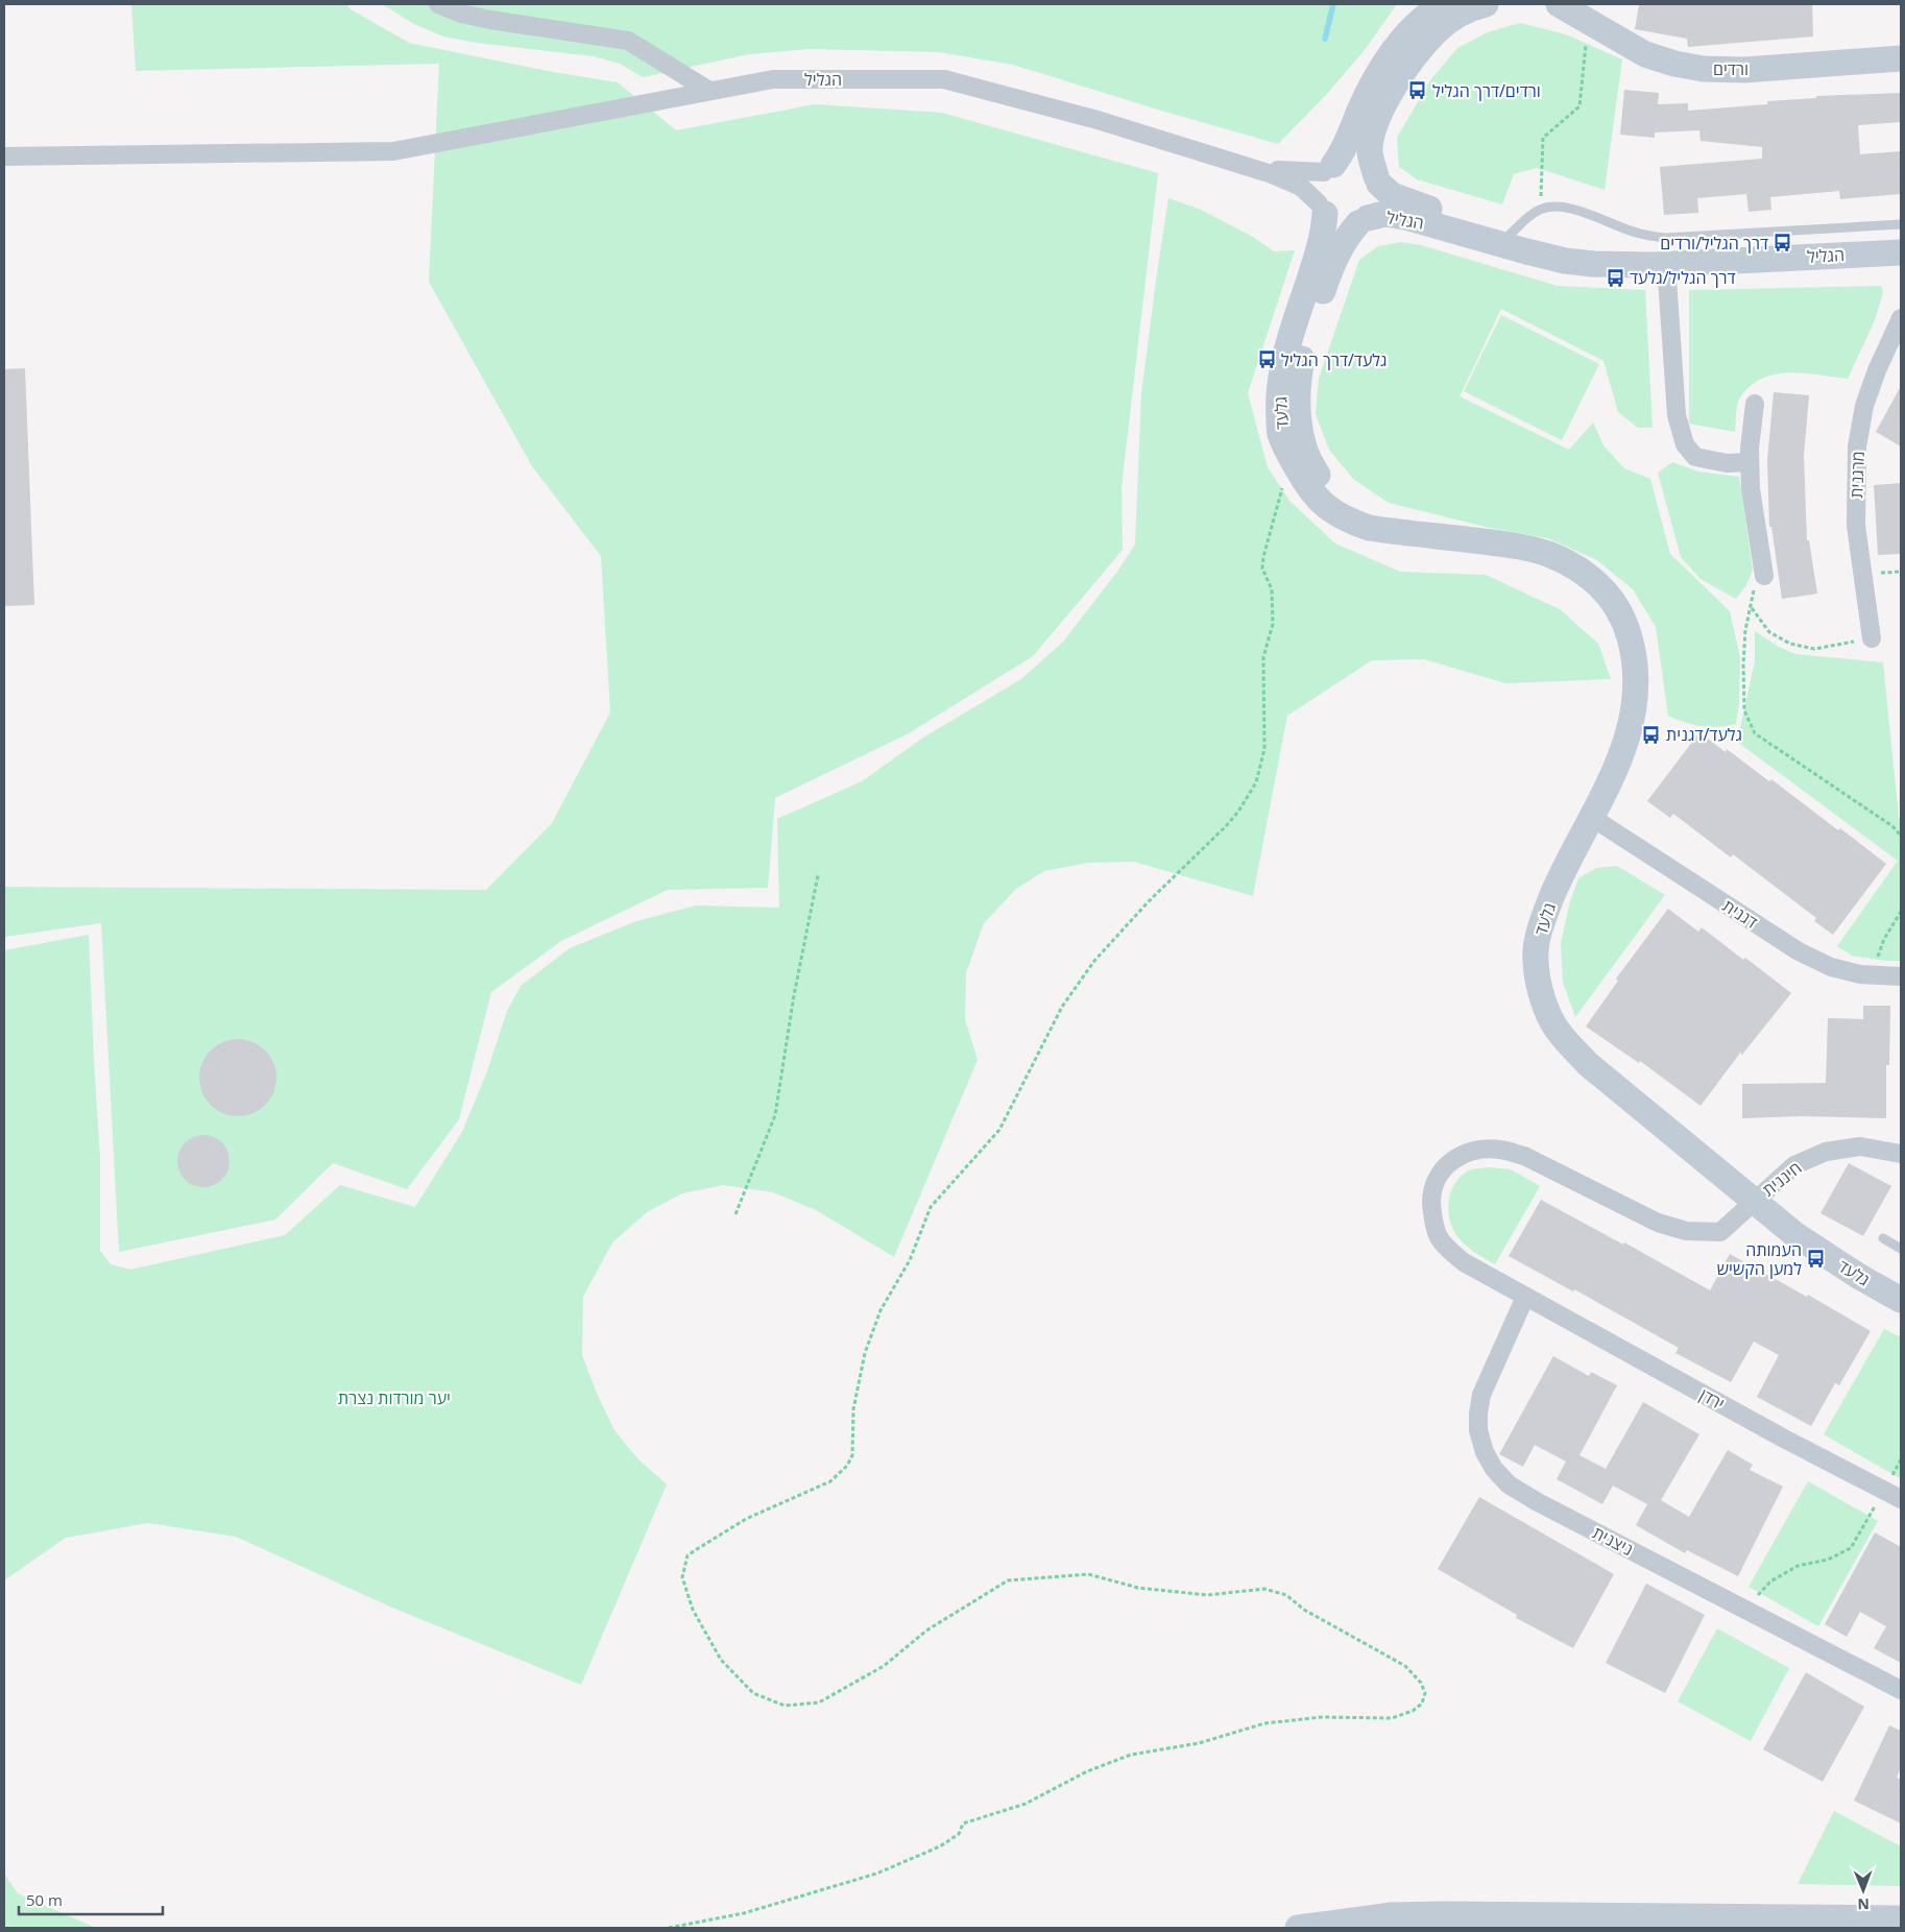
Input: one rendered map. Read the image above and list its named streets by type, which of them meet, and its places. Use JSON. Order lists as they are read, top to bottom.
{
  "streets": {
    "street": [
      "ורדים",
      "הגליל",
      "גלעד",
      "מרגנית",
      "דגנית",
      "חיננית",
      "ירדן",
      "ניצנית"
    ]
  },
  "crossings": [
    ["הגליל", "גלעד"],
    ["גלעד", "דגנית"],
    ["גלעד", "חיננית"],
    ["חיננית", "ירדן"],
    ["חיננית", "ניצנית"],
    ["ירדן", "ניצנית"]
  ],
  "parks": ["יער מורדות נצרת"],
  "places": {
    "bus stop": [
      "ורדים/דרך הגליל",
      "דרך הגליל/ורדים",
      "דרך הגליל/גלעד",
      "גלעד/דרך הגליל",
      "גלעד/דגנית",
      "העמותה למען הקשיש"
    ]
  },
  "scale_bar": "50 m",
  "north": "bottom"
}
